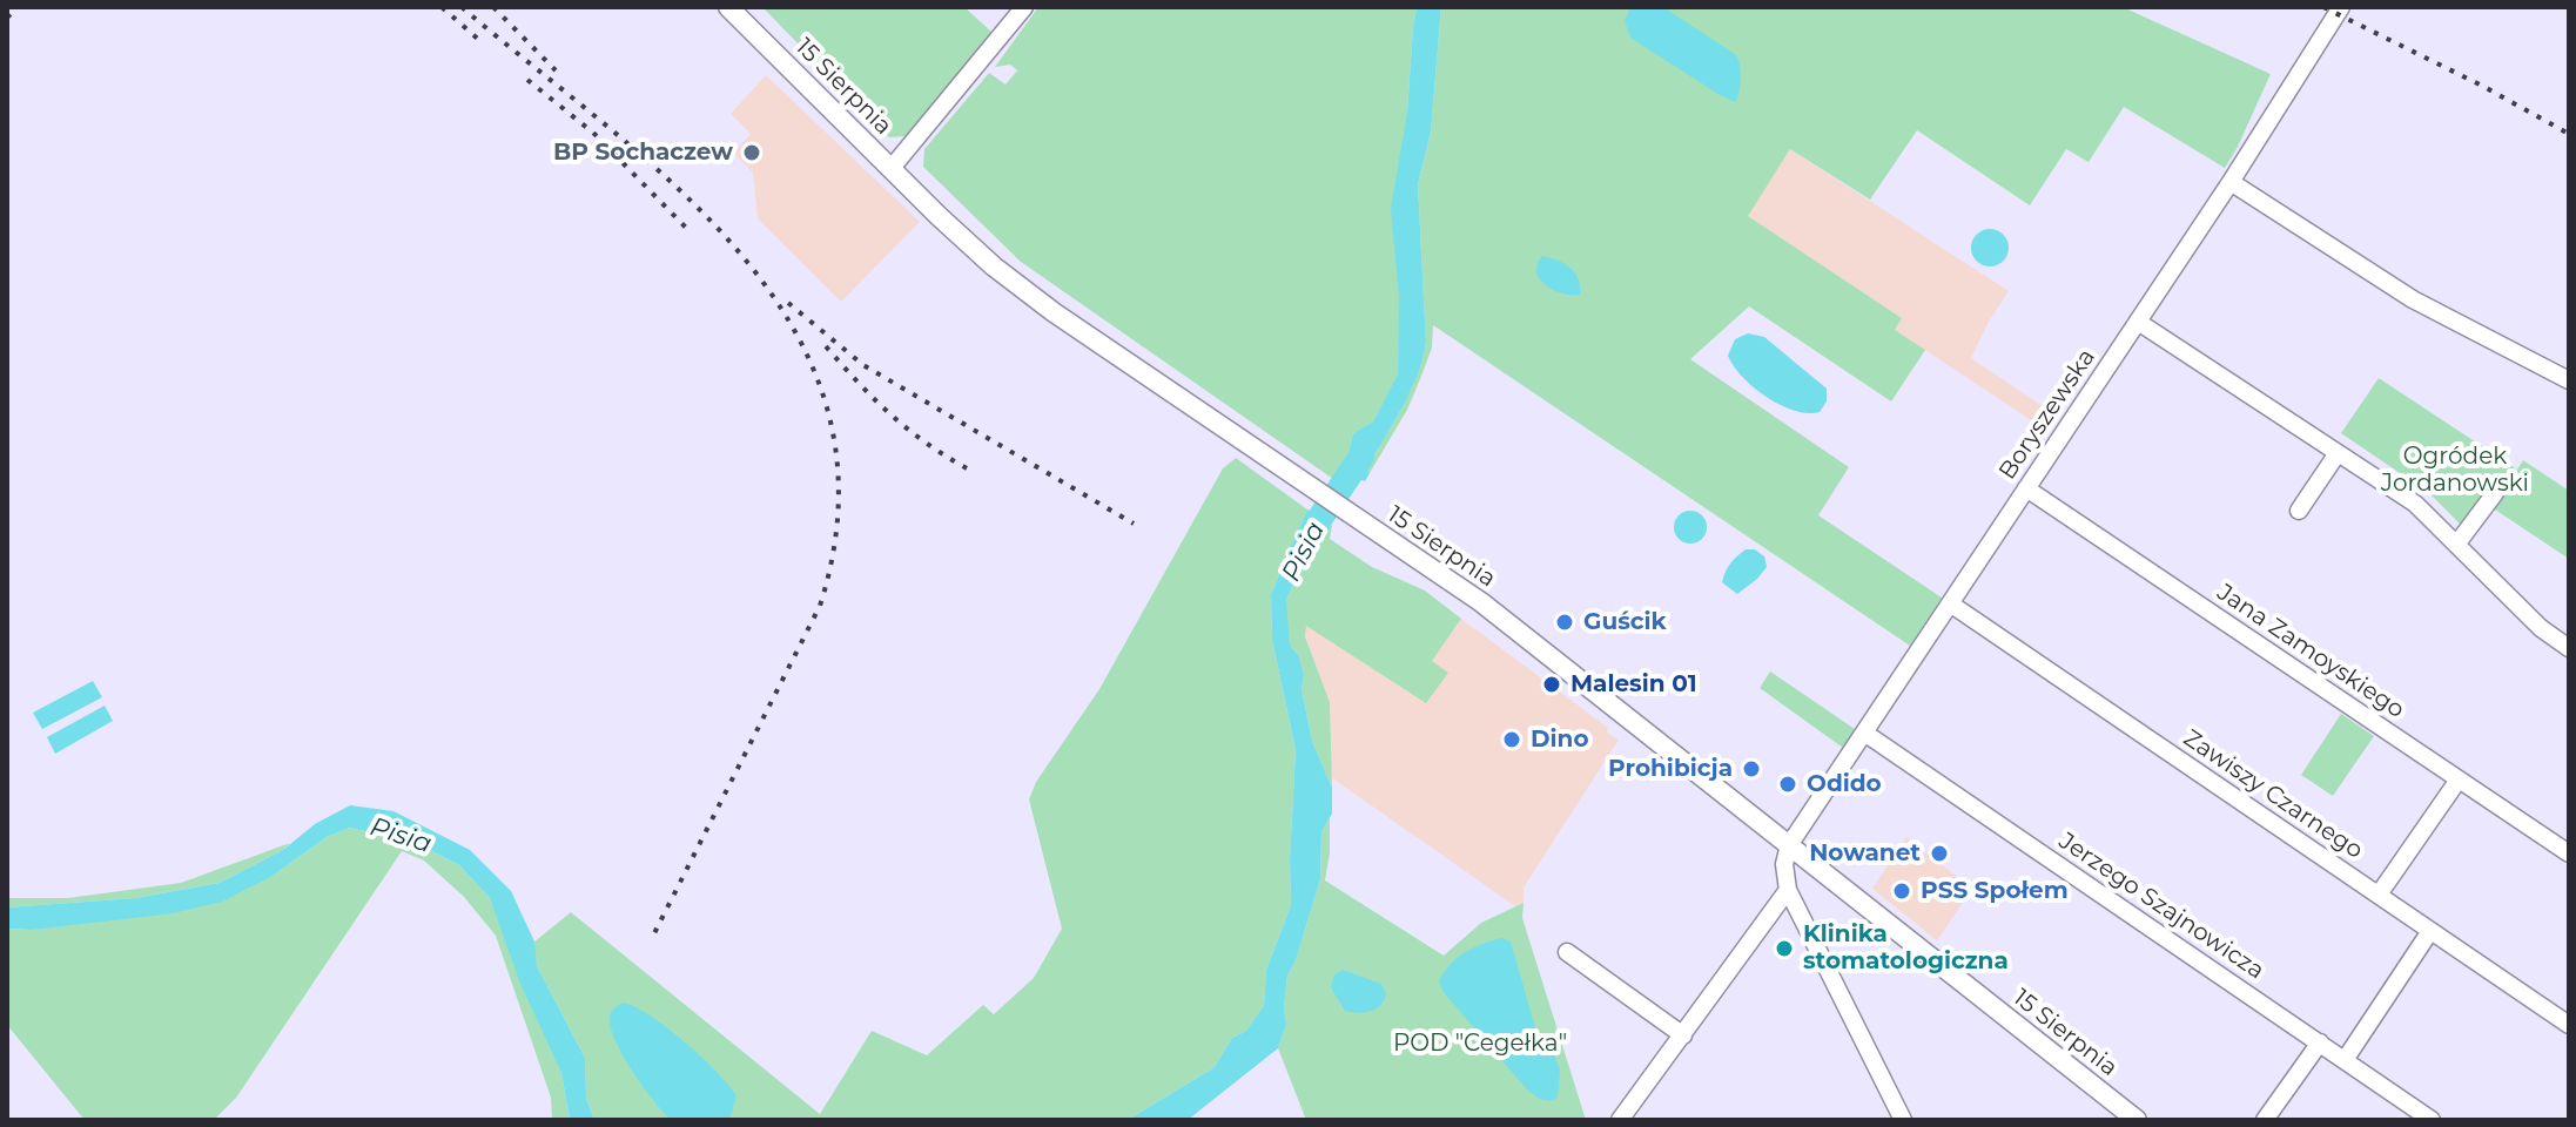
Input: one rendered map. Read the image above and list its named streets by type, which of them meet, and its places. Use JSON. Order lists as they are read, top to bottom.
{
  "streets": {
    "main road": ["15 Sierpnia"],
    "street": [
      "Boryszewska",
      "Jana Zamoyskiego",
      "Zawiszy Czarnego",
      "Jerzego Szajnowicza"
    ]
  },
  "crossings": [
    ["15 Sierpnia", "Boryszewska"],
    ["Boryszewska", "Jana Zamoyskiego"],
    ["Boryszewska", "Zawiszy Czarnego"],
    ["Boryszewska", "Jerzego Szajnowicza"]
  ],
  "water": ["Pisia"],
  "parks": ["Ogródek Jordanowski", "POD \"Cegełka\""],
  "places": [
    "BP Sochaczew",
    "Guścik",
    "Malesin 01",
    "Dino",
    "Prohibicja",
    "Odido",
    "Nowanet",
    "PSS Społem",
    "Klinika stomatologiczna"
  ]
}
